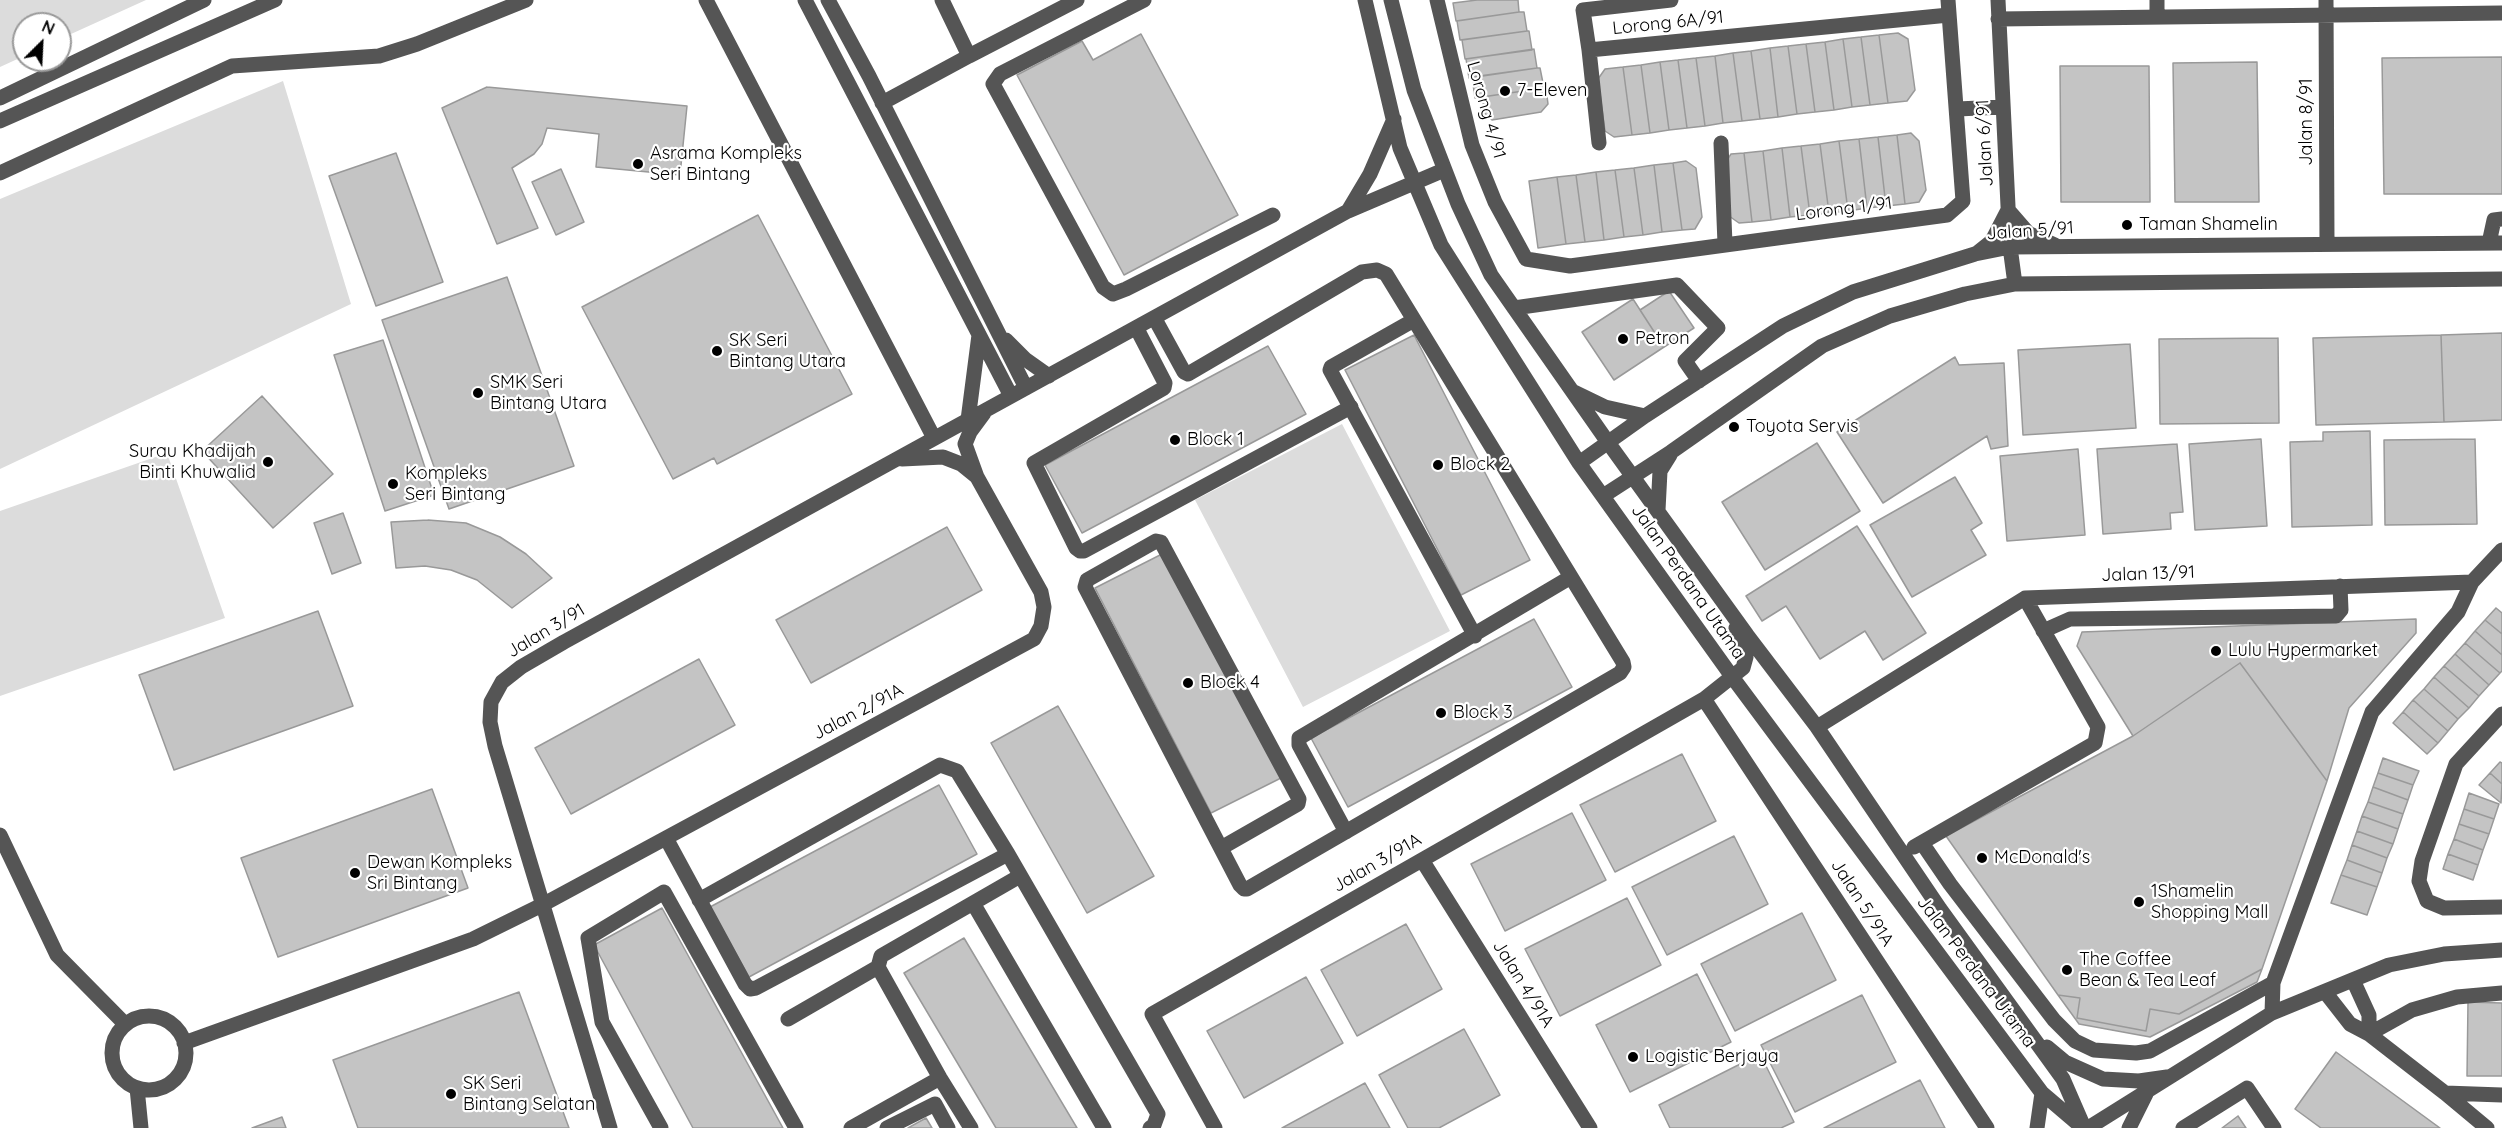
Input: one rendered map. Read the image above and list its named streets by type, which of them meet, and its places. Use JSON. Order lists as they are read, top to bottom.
{
  "streets": {
    "street": [
      "Lorong 6A/91",
      "Lorong 4/91",
      "Jalan 8/91",
      "Jalan 6/91",
      "Lorong 1/91",
      "Jalan 5/91",
      "Jalan 13/91",
      "Jalan Perdana Utama",
      "Jalan 3/91",
      "Jalan 2/91A",
      "Jalan 3/91A",
      "Jalan 5/91A",
      "Jalan 4/91A"
    ]
  },
  "crossings": [
    ["Lorong 6A/91", "Lorong 1/91"],
    ["Lorong 4/91", "Lorong 1/91"],
    ["Jalan 8/91", "Jalan 5/91"],
    ["Jalan 6/91", "Jalan 5/91"],
    ["Jalan 5/91", "Jalan Perdana Utama"],
    ["Jalan 13/91", "Jalan Perdana Utama"],
    ["Jalan Perdana Utama", "Jalan 3/91"],
    ["Jalan Perdana Utama", "Jalan 3/91A"],
    ["Jalan 3/91", "Jalan 2/91A"],
    ["Jalan 3/91A", "Jalan 5/91A"],
    ["Jalan 3/91A", "Jalan 4/91A"]
  ],
  "places": [
    "7-Eleven",
    "Asrama Kompleks Seri Bintang",
    "Taman Shamelin",
    "Petron",
    "SK Seri Bintang Utara",
    "SMK Seri Bintang Utara",
    "Toyota Servis",
    "Block 1",
    "Surau Khadijah Binti Khuwalid",
    "Block 2",
    "Kompleks Seri Bintang",
    "Lulu Hypermarket",
    "Block 4",
    "Block 3",
    "McDonald's",
    "Dewan Kompleks Sri Bintang",
    "1Shamelin Shopping Mall",
    "The Coffee Bean & Tea Leaf",
    "Logistic Berjaya",
    "SK Seri Bintang Selatan"
  ],
  "north": "top right"
}
